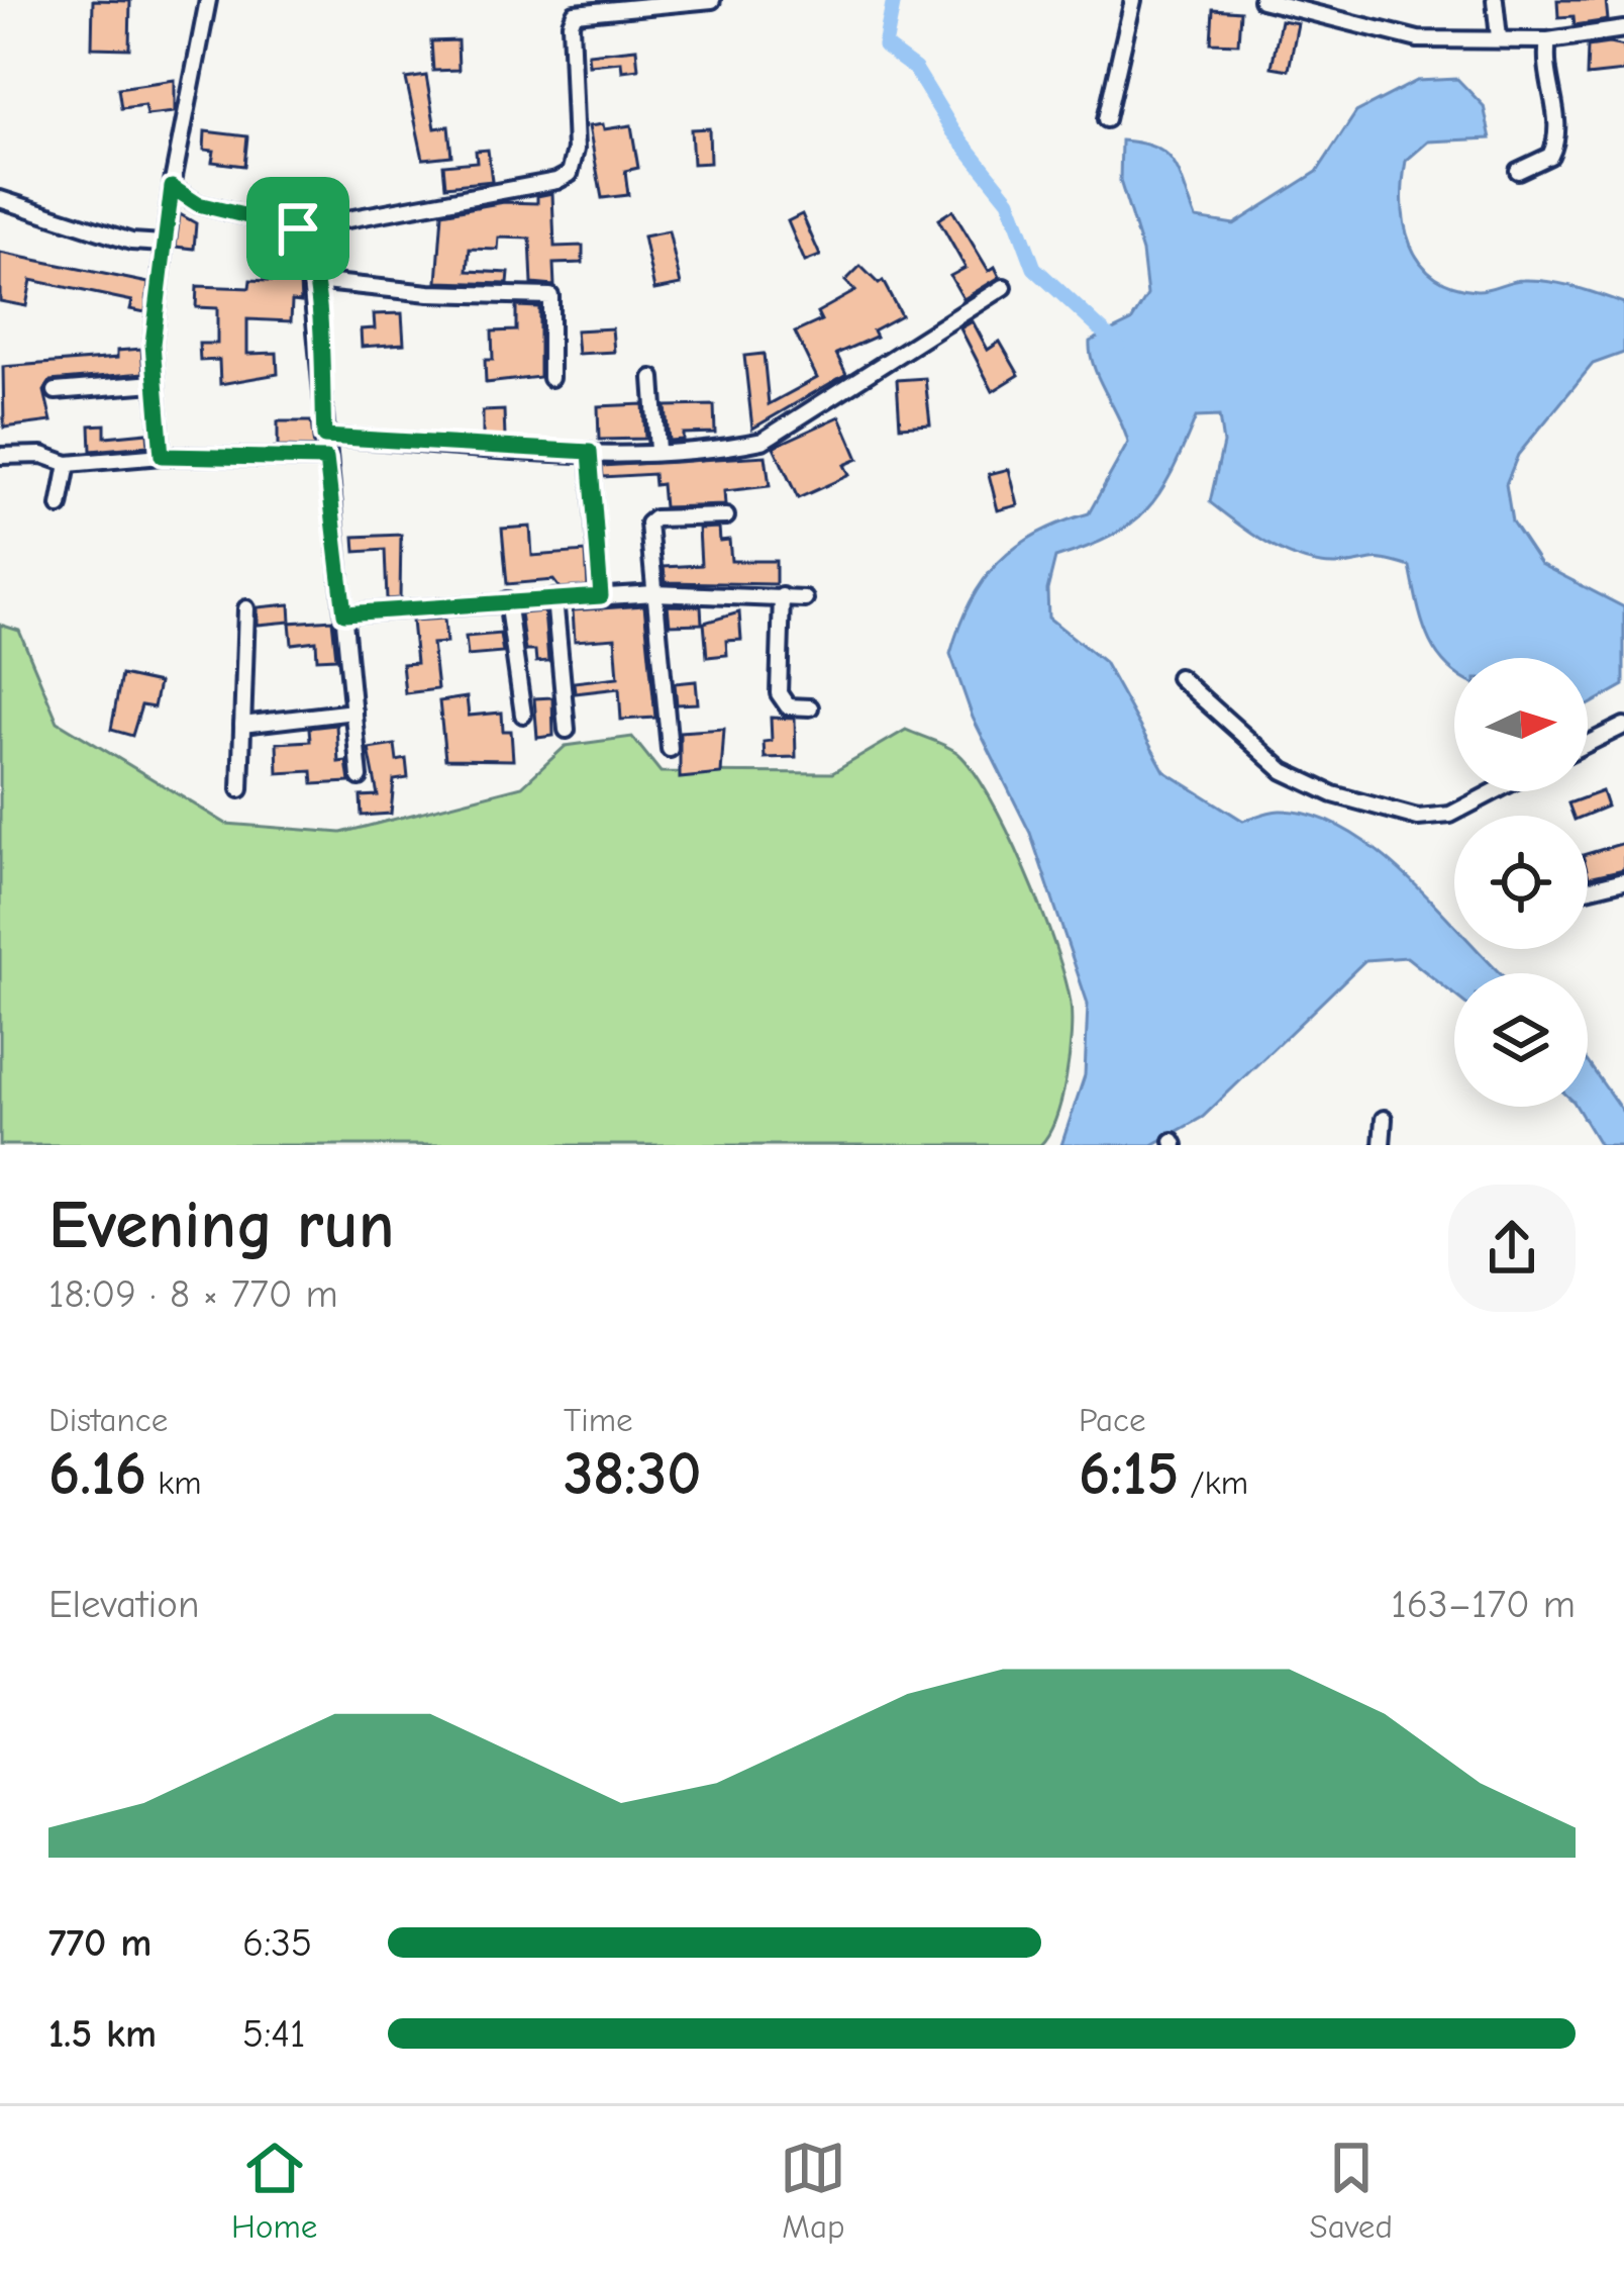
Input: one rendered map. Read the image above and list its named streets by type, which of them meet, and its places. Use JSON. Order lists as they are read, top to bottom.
{
  "north": "right",
  "page": {
    "heading": ["Evening run", "18:09 · 8 × 770 m"],
    "stats": [
      ["Distance", "6.16 km"],
      ["Time", "38:30"],
      ["Pace", "6:15 /km"]
    ],
    "chart": ["Elevation", "163–170 m"],
    "list": [
      {
        "name": "770 m",
        "note": "6:35"
      },
      {
        "name": "1.5 km",
        "note": "5:41"
      }
    ],
    "tabs": ["Home", "Map", "Saved"]
  }
}
